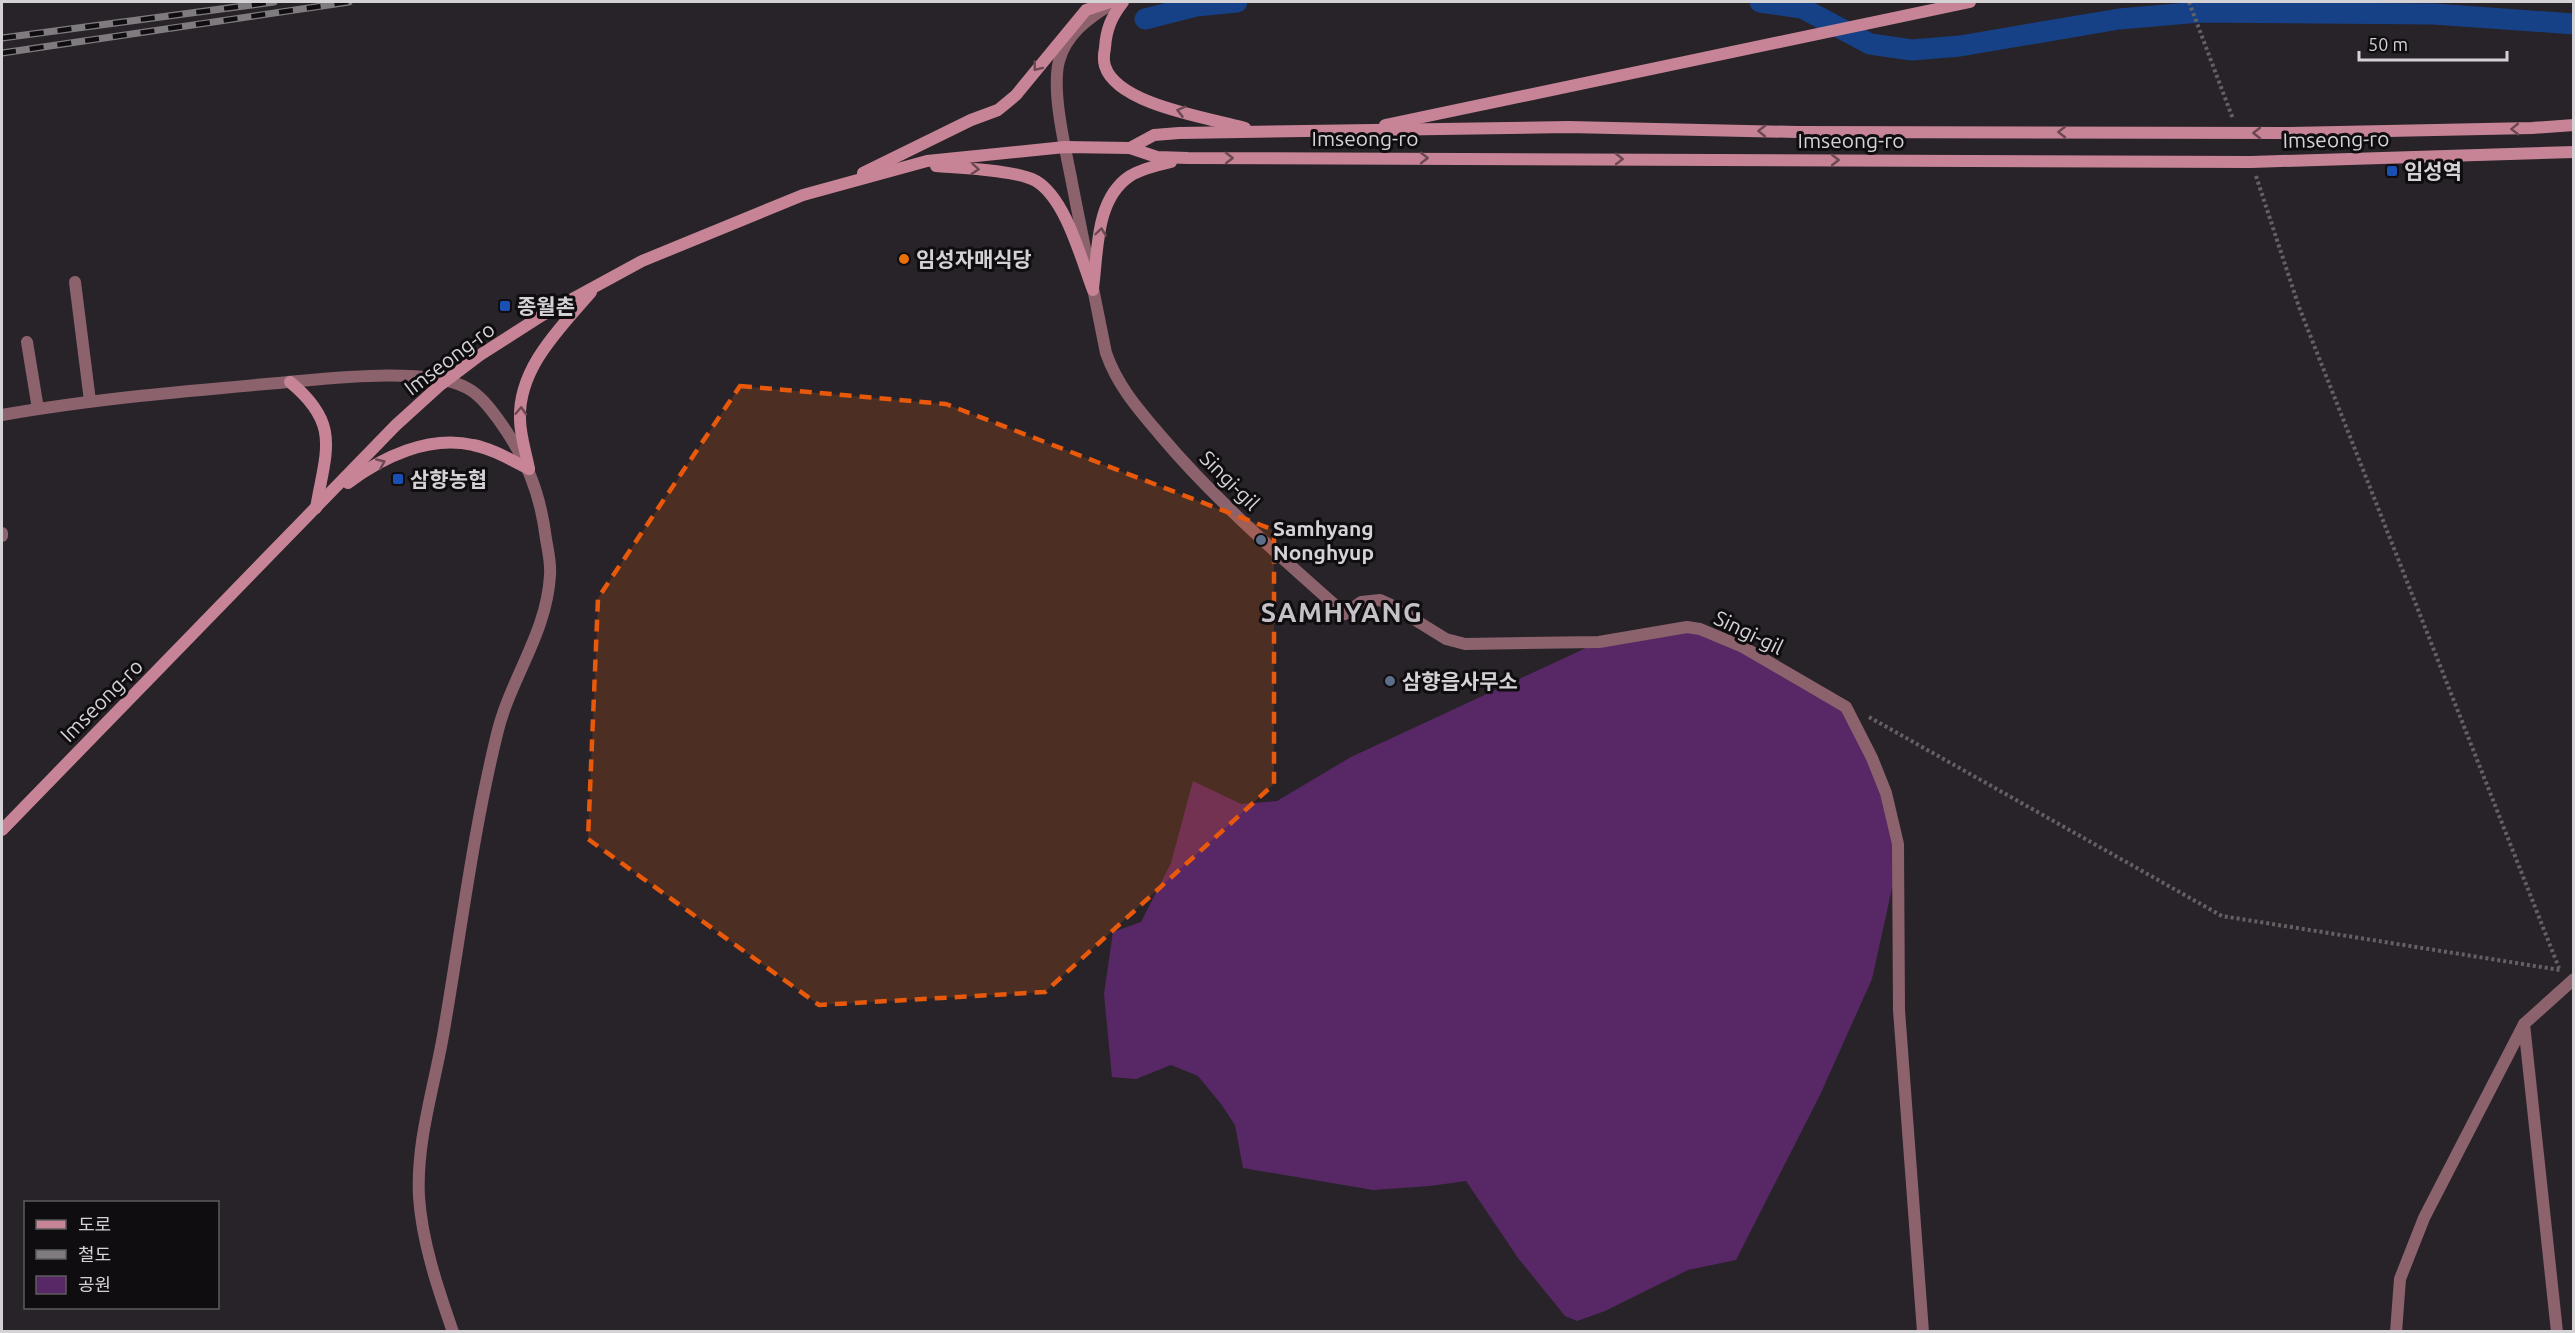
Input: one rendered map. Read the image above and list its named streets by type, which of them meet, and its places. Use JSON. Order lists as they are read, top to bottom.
{
  "streets": {
    "main road": ["Imseong-ro"],
    "street": ["Singi-gil"]
  },
  "crossings": [
    ["Imseong-ro", "Singi-gil"]
  ],
  "districts": ["SAMHYANG"],
  "places": {
    "transit": ["임성역", "종월촌", "삼향농협"],
    "other": ["임성자매식당", "Samhyang Nonghyup", "삼향읍사무소"]
  },
  "legend": ["도로", "철도", "공원"],
  "scale_bar": "50 m"
}
